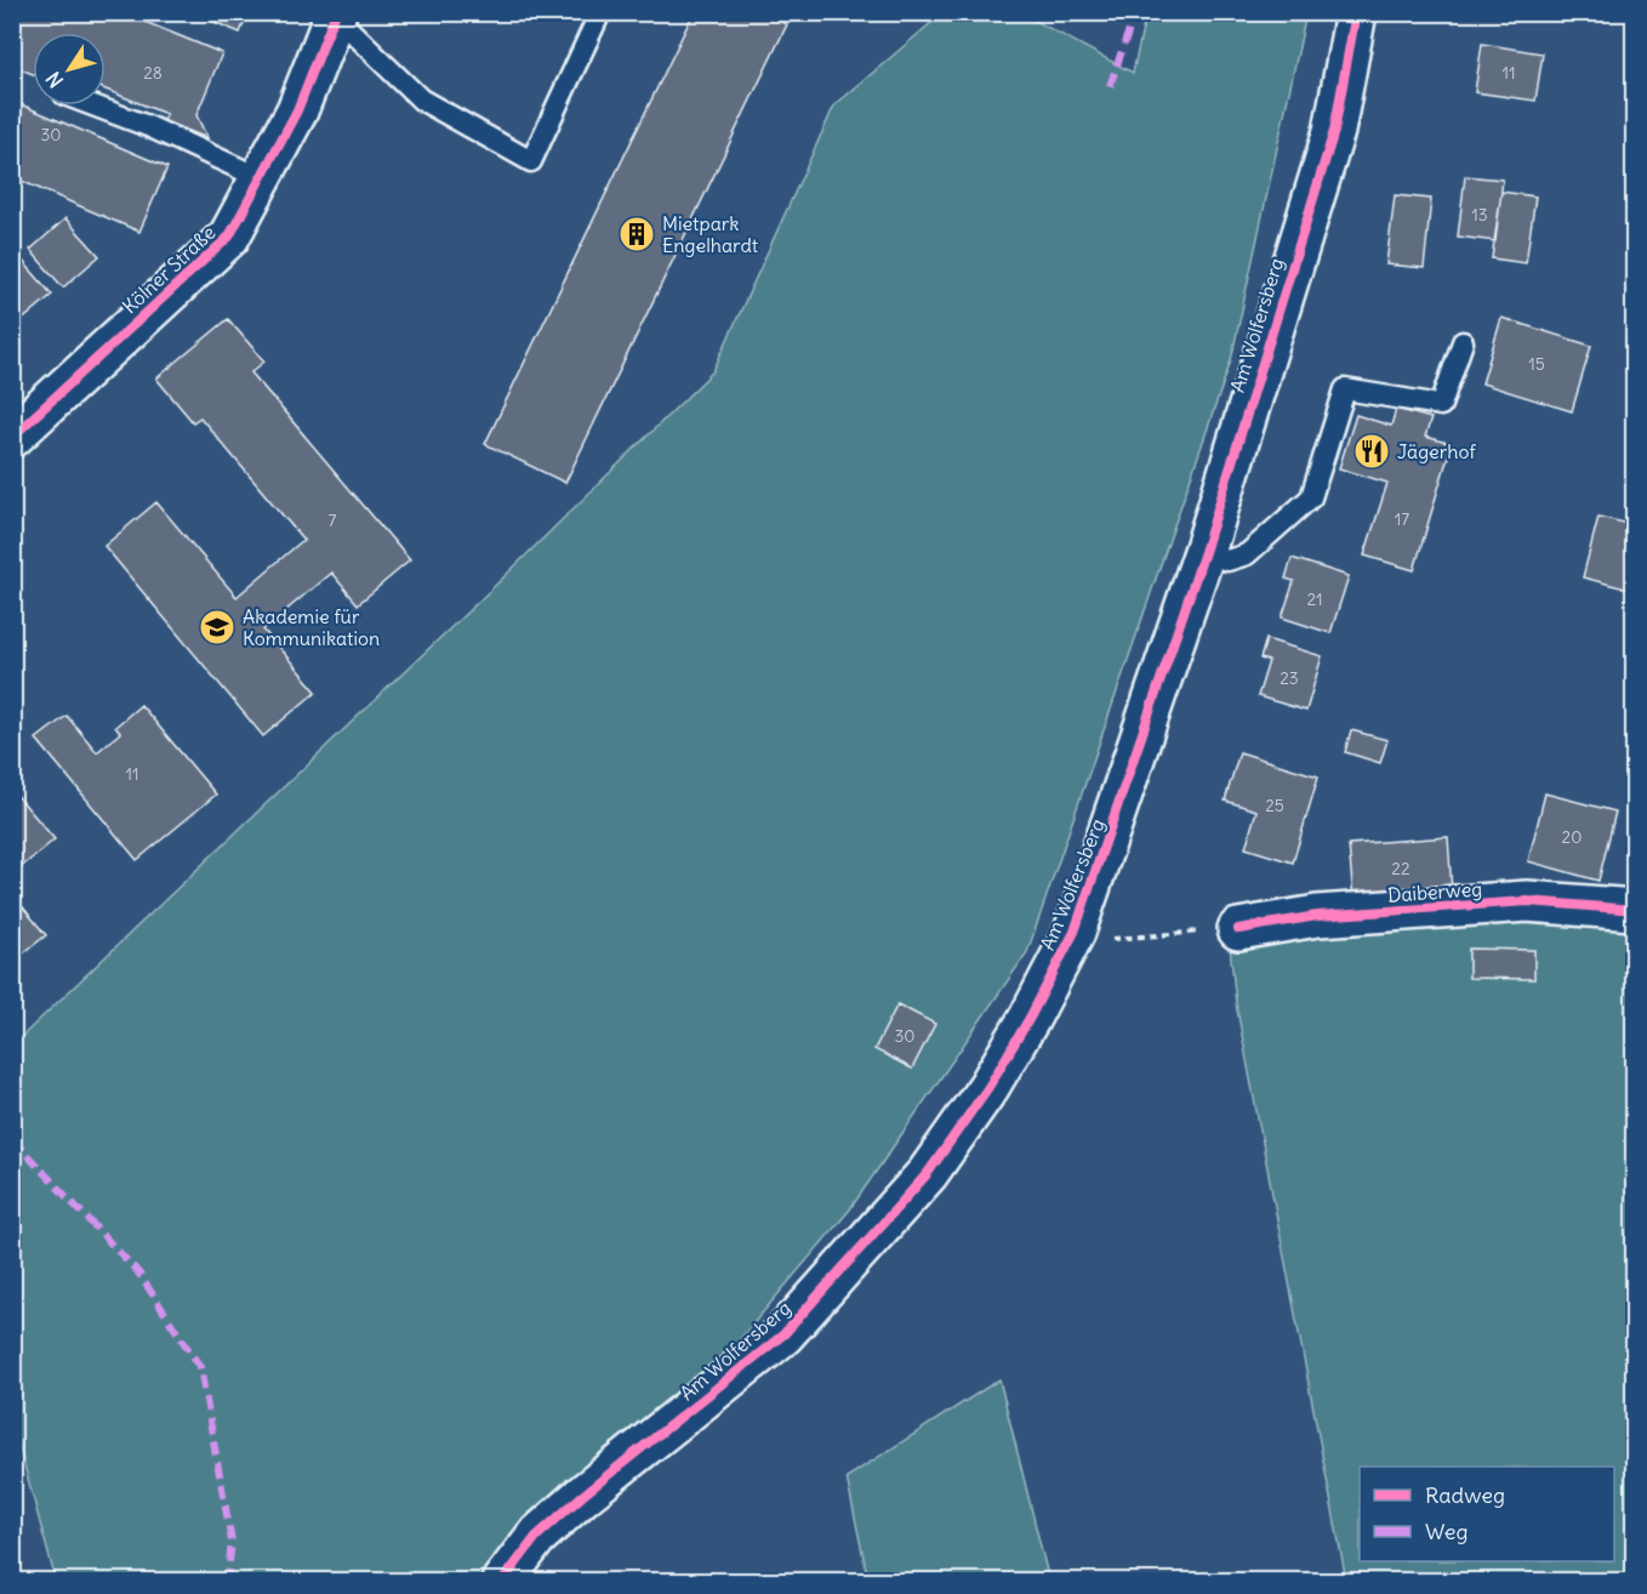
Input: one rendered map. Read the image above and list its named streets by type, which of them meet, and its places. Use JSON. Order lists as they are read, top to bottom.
{
  "streets": {
    "main road": ["Kölner Straße", "Am Wolfersberg", "Daiberweg"]
  },
  "places": {
    "building": ["Mietpark Engelhardt"],
    "restaurant": ["Jägerhof"],
    "school or university": ["Akademie für Kommunikation"]
  },
  "house_numbers": [
    "28",
    "11",
    "30",
    "13",
    "15",
    "17",
    "7",
    "21",
    "23",
    "11",
    "25",
    "20",
    "22",
    "30"
  ],
  "legend": ["Radweg", "Weg"],
  "north": "bottom left"
}
